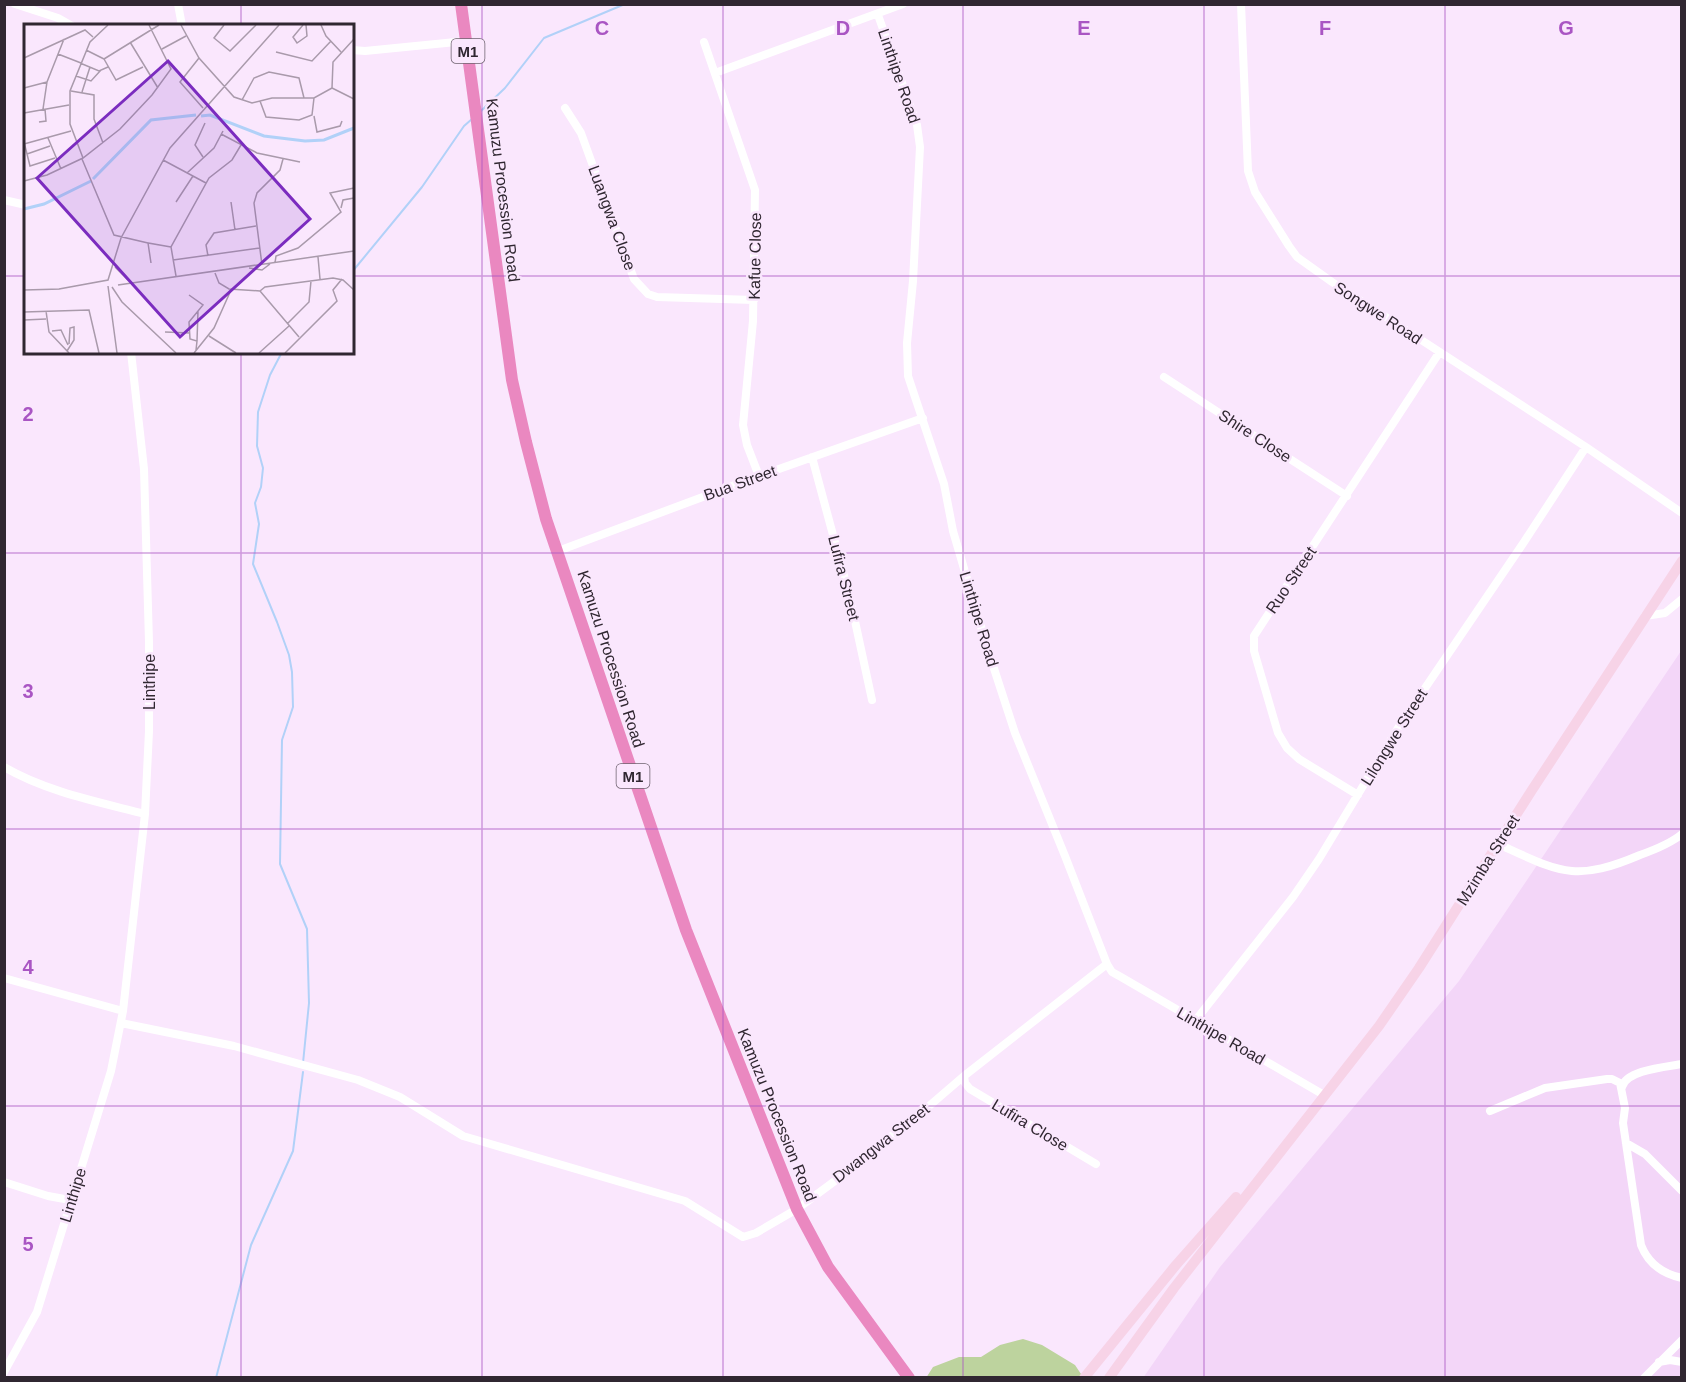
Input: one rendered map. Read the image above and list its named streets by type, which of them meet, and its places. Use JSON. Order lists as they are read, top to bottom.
{
  "streets": {
    "highway": ["M1", "Kamuzu Procession Road"],
    "main road": ["Mzimba Street"],
    "street": [
      "Linthipe Road",
      "Luangwa Close",
      "Kafue Close",
      "Songwe Road",
      "Shire Close",
      "Bua Street",
      "Lufira Street",
      "Ruo Street",
      "Linthipe",
      "Lilongwe Street",
      "Lufira Close",
      "Dwangwa Street"
    ]
  },
  "crossings": [
    ["Linthipe Road", "Bua Street"],
    ["Linthipe Road", "Lilongwe Street"],
    ["Linthipe Road", "Mzimba Street"],
    ["Linthipe Road", "Dwangwa Street"],
    ["Kamuzu Procession Road", "Bua Street"],
    ["Kamuzu Procession Road", "Dwangwa Street"],
    ["Luangwa Close", "Kafue Close"],
    ["Kafue Close", "Bua Street"],
    ["Songwe Road", "Ruo Street"],
    ["Songwe Road", "Lilongwe Street"],
    ["Shire Close", "Ruo Street"],
    ["Bua Street", "Lufira Street"],
    ["Ruo Street", "Lilongwe Street"],
    ["Linthipe", "Dwangwa Street"],
    ["Lufira Close", "Dwangwa Street"]
  ],
  "grid": {
    "columns": [
      "C",
      "D",
      "E",
      "F",
      "G"
    ],
    "rows": [
      "2",
      "3",
      "4",
      "5"
    ]
  }
}
